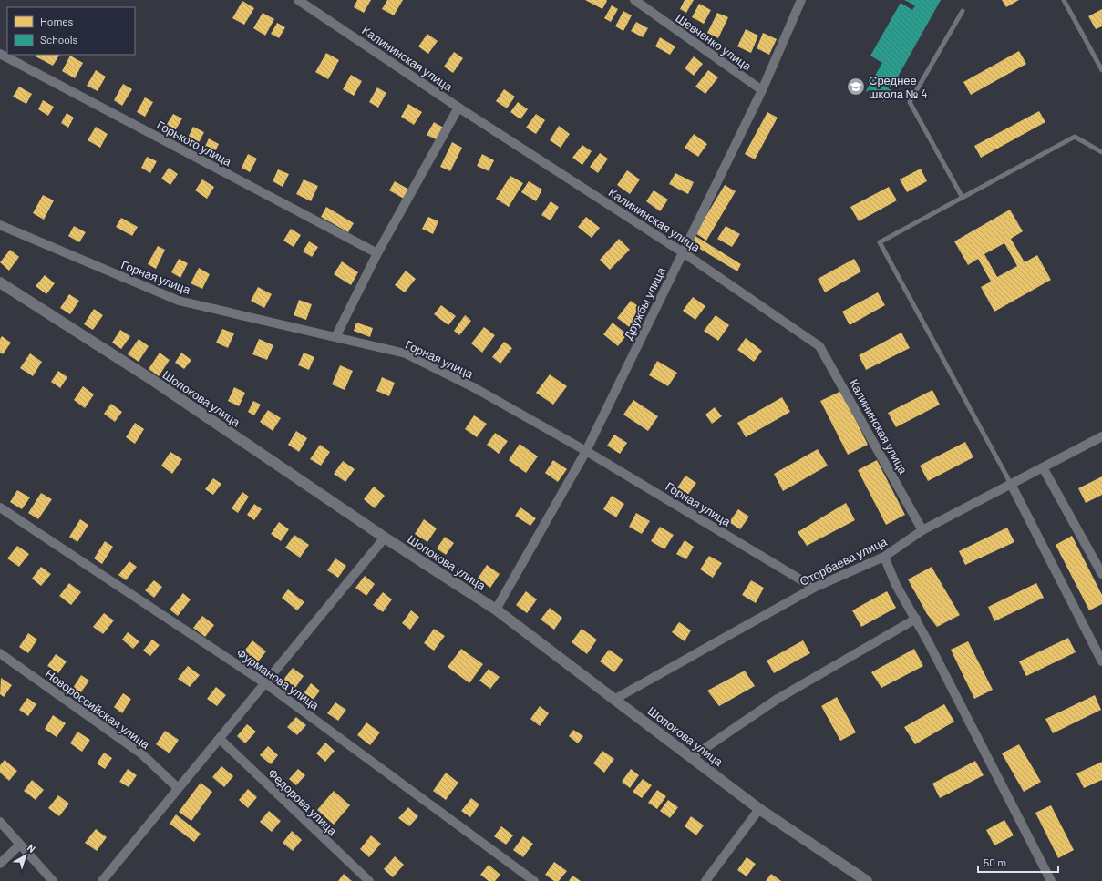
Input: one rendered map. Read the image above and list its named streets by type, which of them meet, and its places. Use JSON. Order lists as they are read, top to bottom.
{
  "streets": {
    "street": [
      "Шевченко улица",
      "Калининская улица",
      "Горького улица",
      "Горная улица",
      "Дружбы улица",
      "Шопокова улица",
      "Оторбаева улица",
      "Фурманова улица",
      "Новороссийская улица",
      "Федорова улица"
    ]
  },
  "crossings": [
    ["Шевченко улица", "Дружбы улица"],
    ["Калининская улица", "Дружбы улица"],
    ["Калининская улица", "Оторбаева улица"],
    ["Горная улица", "Дружбы улица"],
    ["Горная улица", "Оторбаева улица"],
    ["Дружбы улица", "Шопокова улица"],
    ["Шопокова улица", "Оторбаева улица"]
  ],
  "places": {
    "school or university": ["Среднее школа № 4"]
  },
  "legend": ["Homes", "Schools"],
  "scale_bar": "50 m",
  "north": "top right"
}
